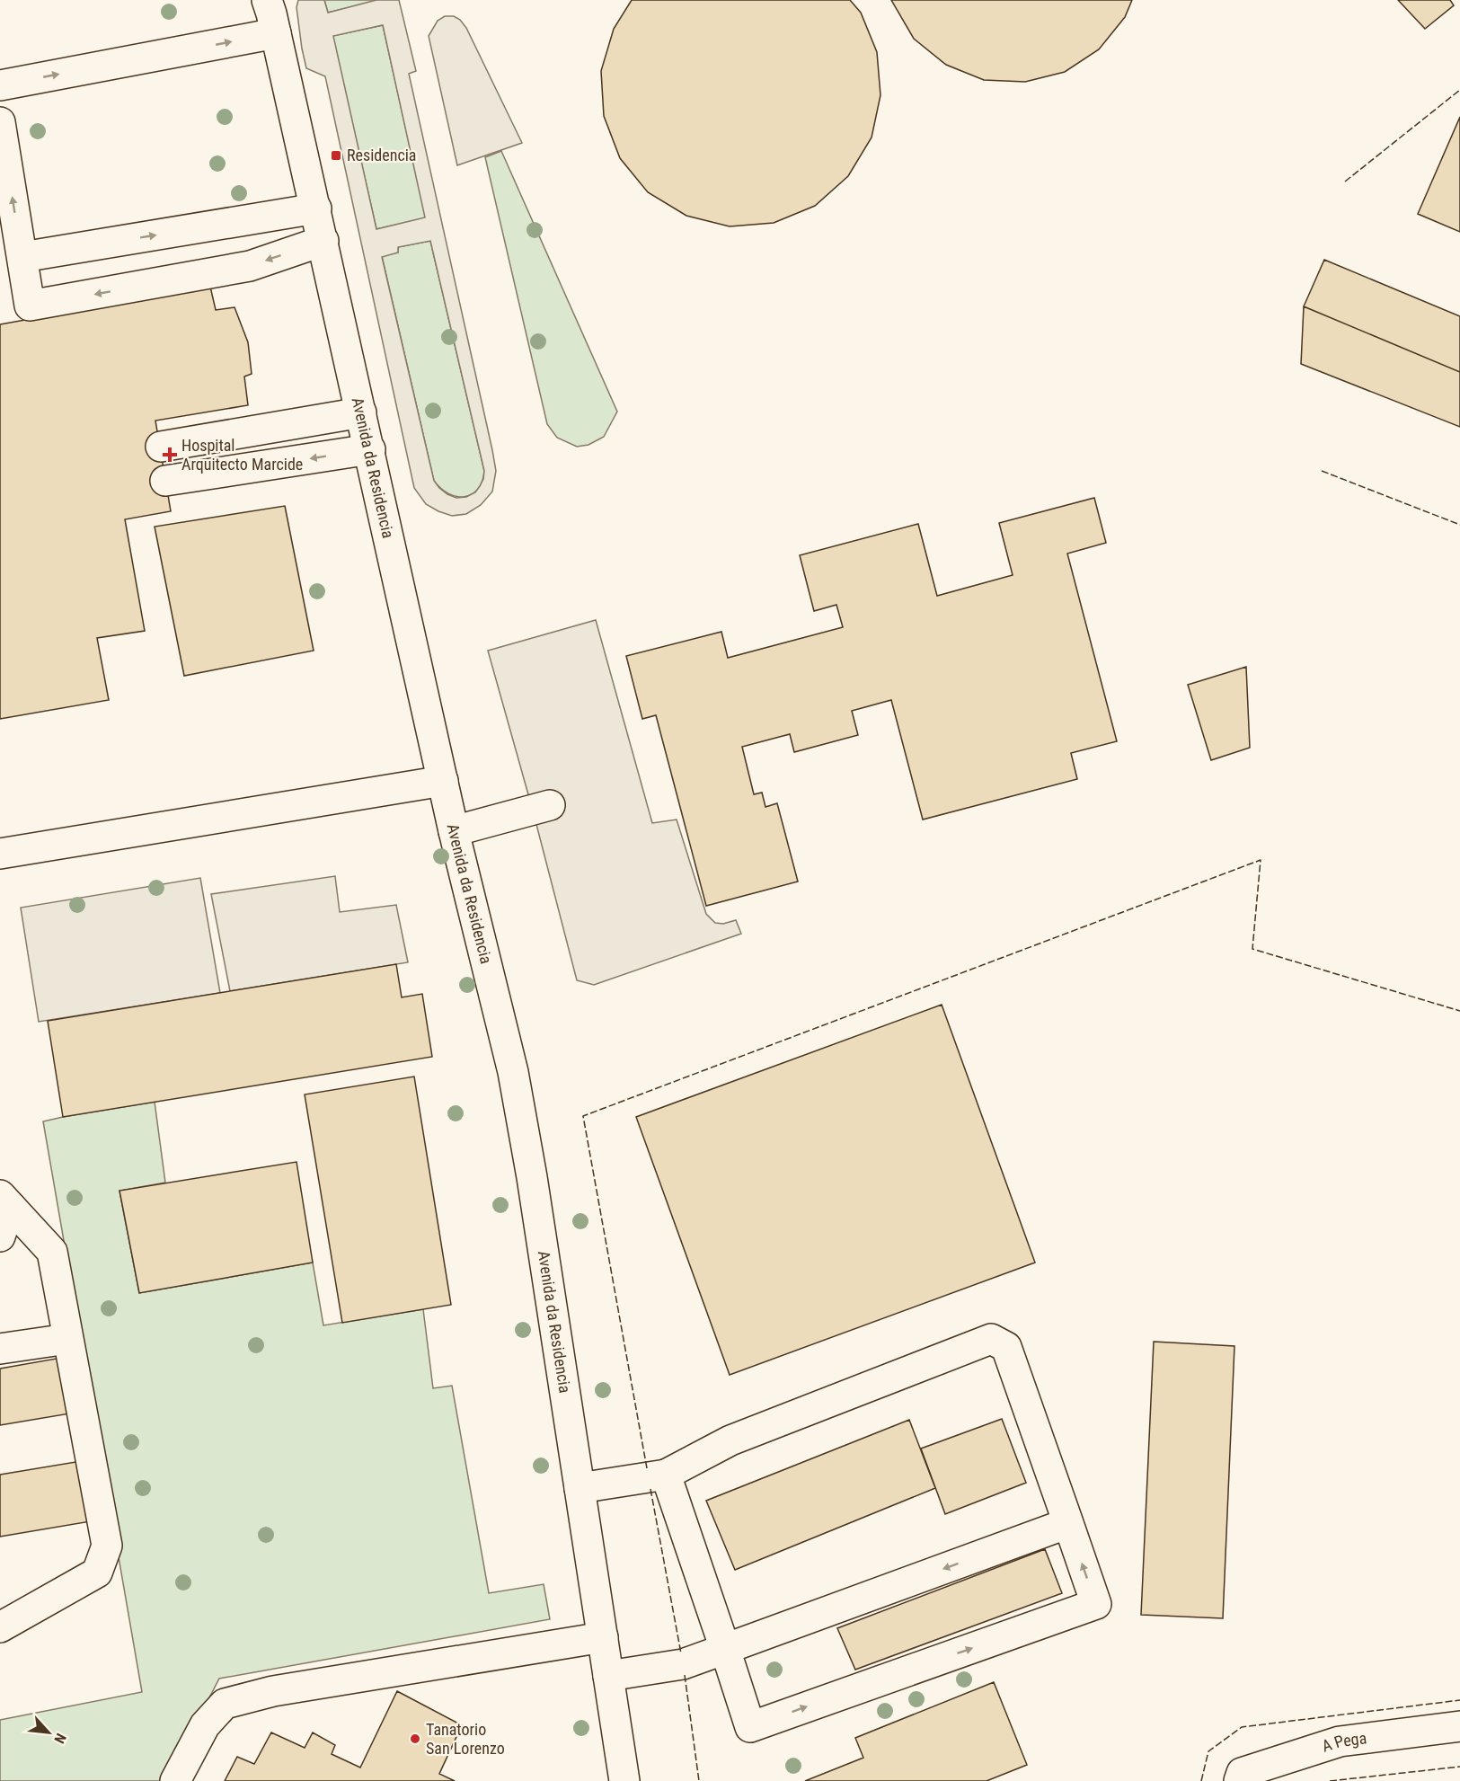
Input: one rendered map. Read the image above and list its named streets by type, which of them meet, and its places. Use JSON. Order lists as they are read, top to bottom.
{
  "streets": {
    "street": ["Avenida da Residencia", "A Pega"]
  },
  "places": {
    "transit": ["Residencia"],
    "health": ["Hospital Arquitecto Marcide"],
    "other": ["Tanatorio San Lorenzo"]
  },
  "north": "bottom right"
}
